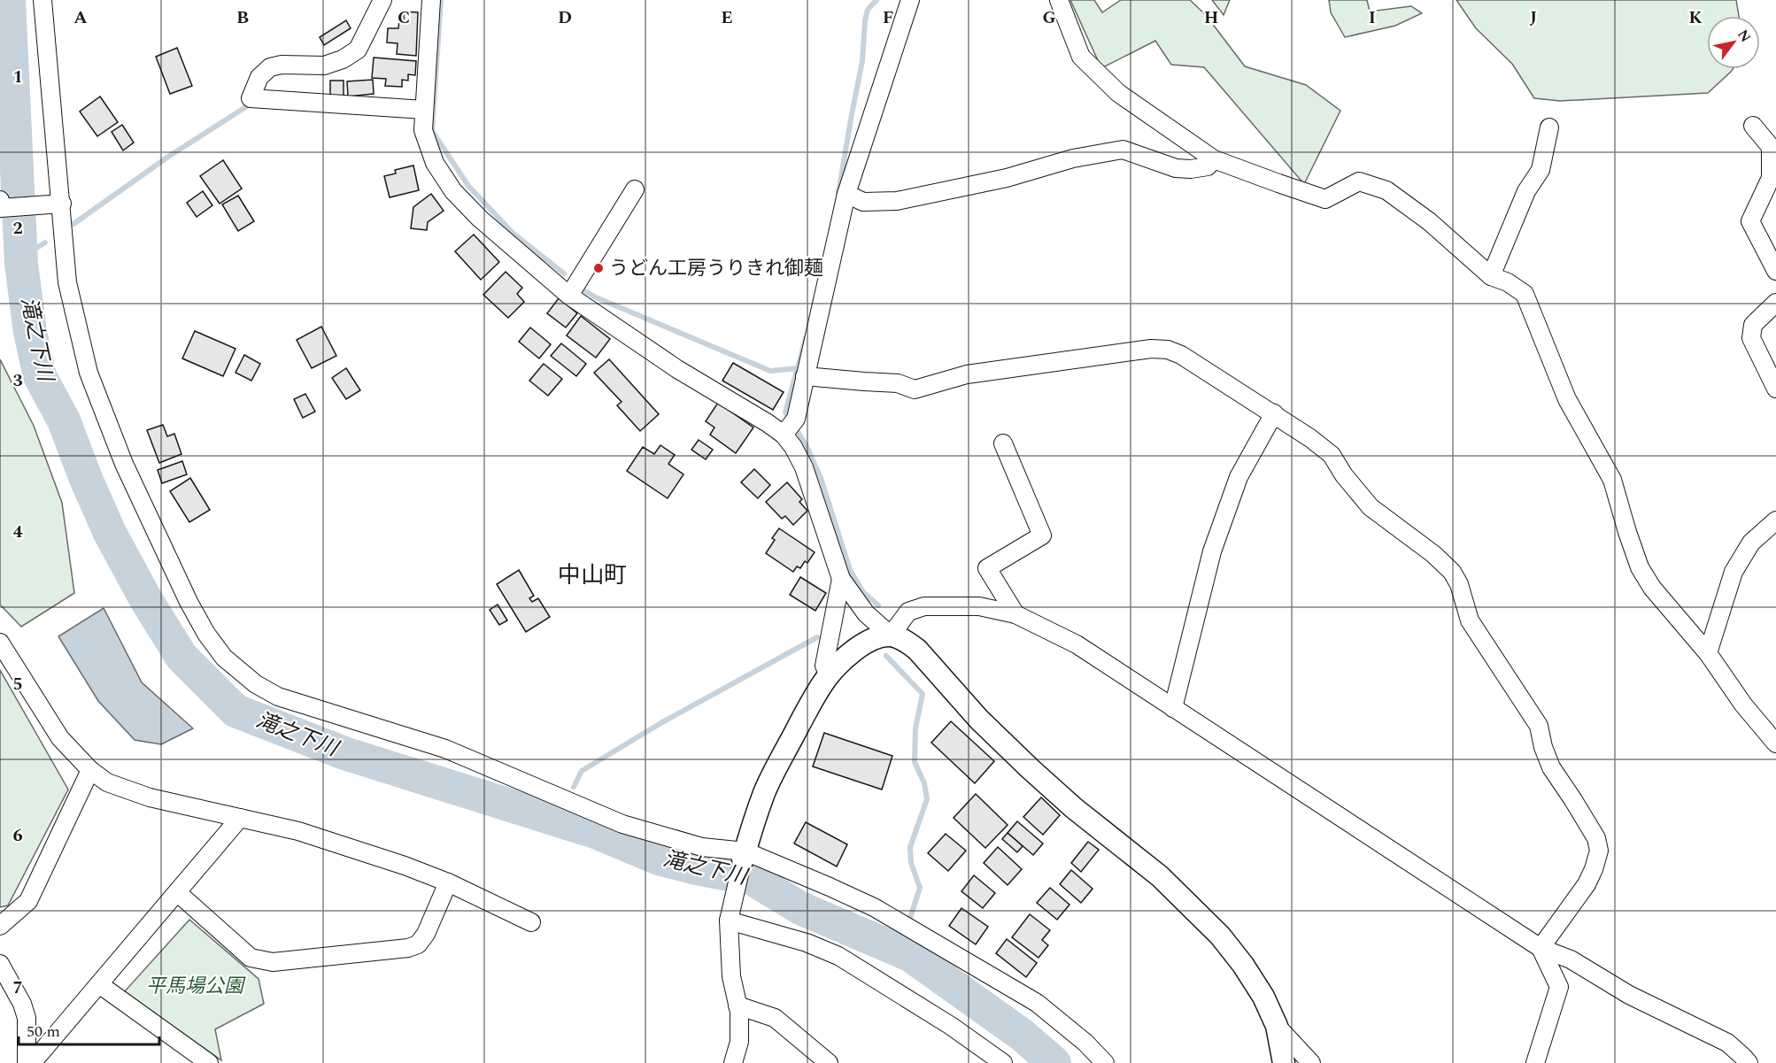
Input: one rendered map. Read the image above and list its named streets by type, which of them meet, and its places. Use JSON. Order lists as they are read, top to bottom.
{
  "districts": ["中山町"],
  "water": ["滝之下川"],
  "parks": ["平馬場公園"],
  "places": ["うどん工房うりきれ御麺"],
  "scale_bar": "50 m",
  "north": "top right",
  "grid": {
    "columns": [
      "A",
      "B",
      "C",
      "D",
      "E",
      "F",
      "G",
      "H",
      "I",
      "J",
      "K"
    ],
    "rows": [
      "1",
      "2",
      "3",
      "4",
      "5",
      "6",
      "7"
    ]
  }
}
